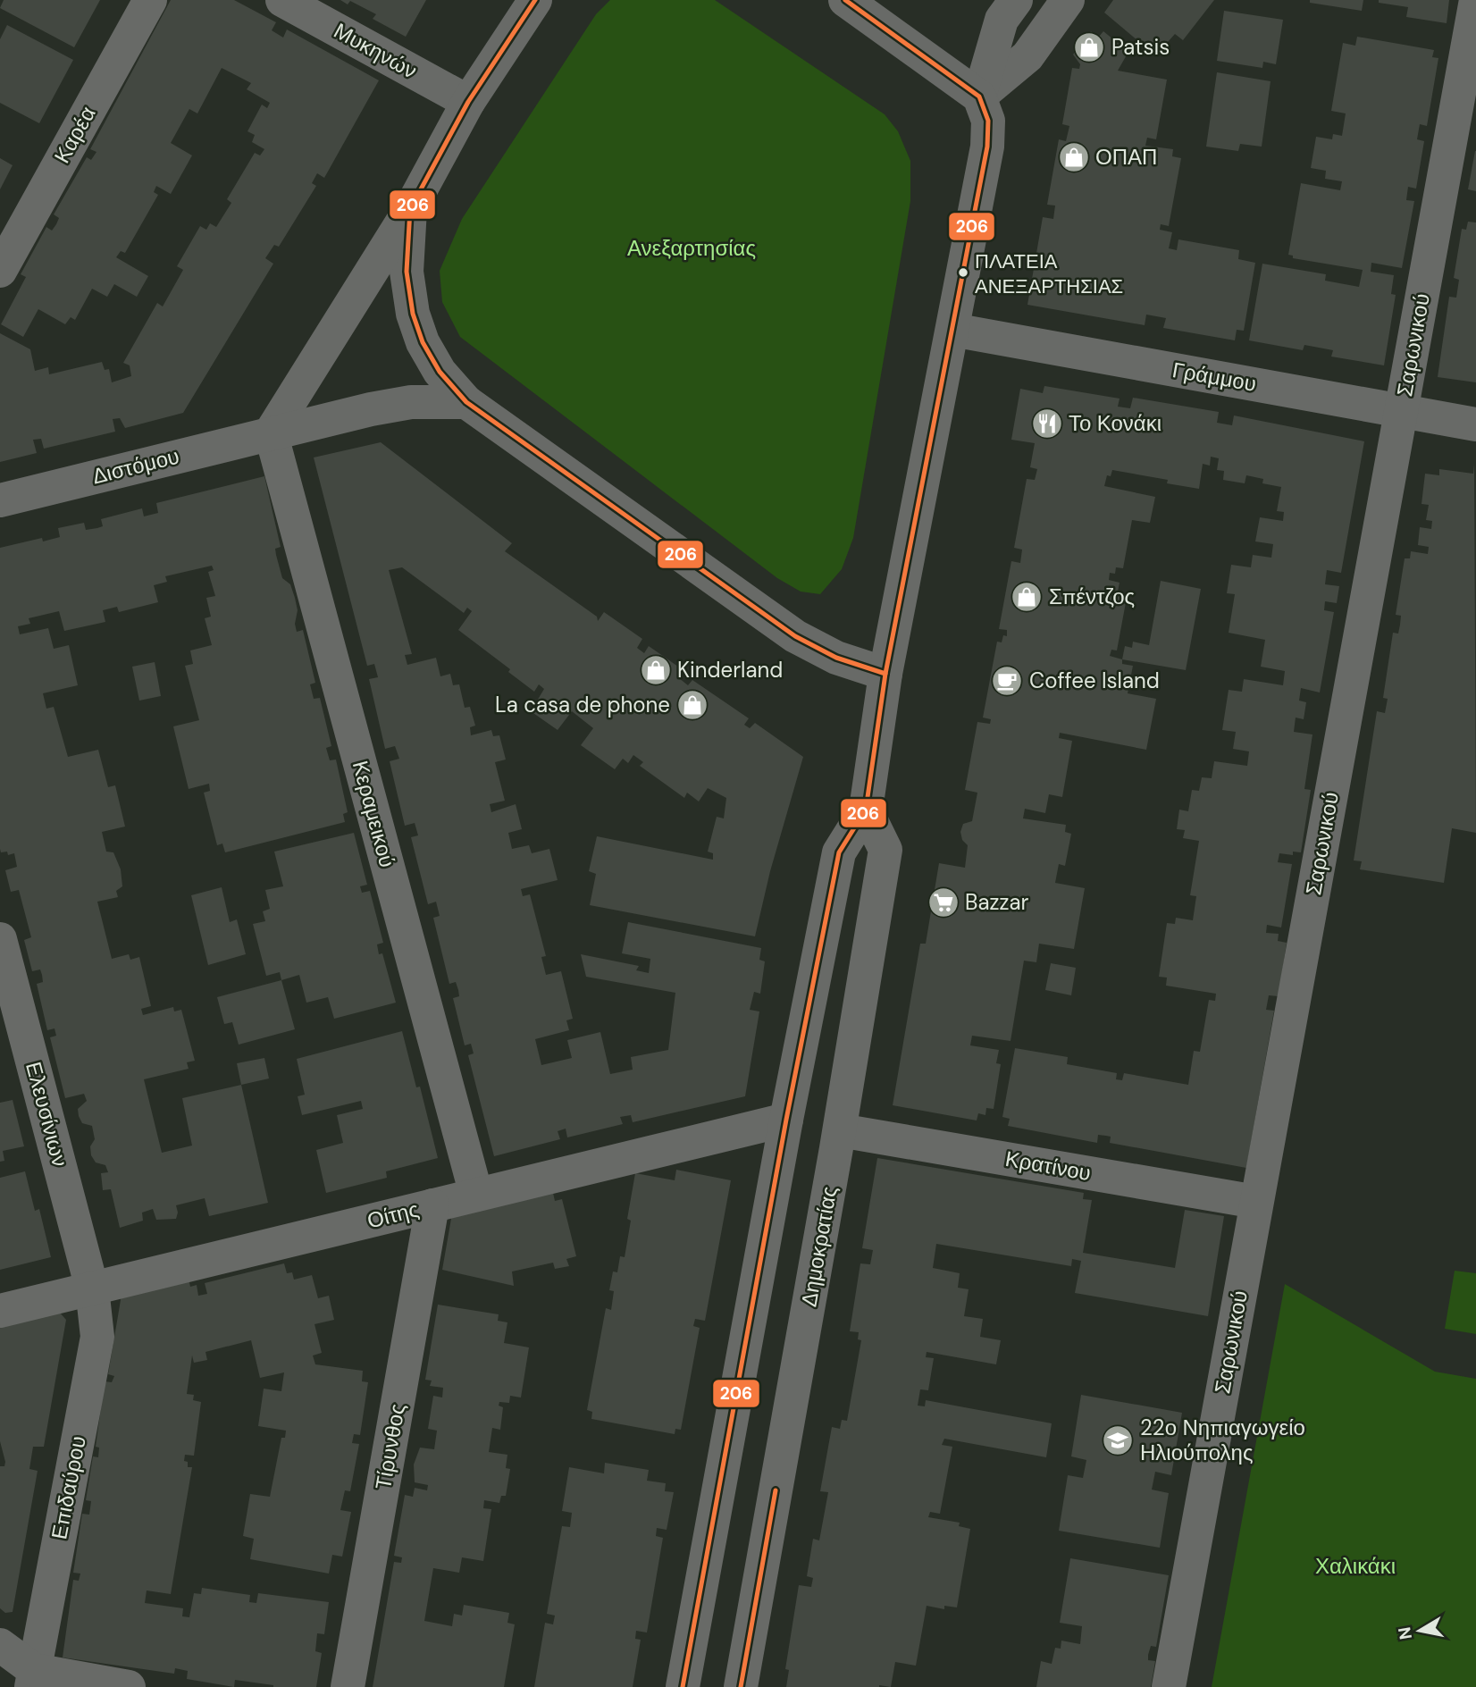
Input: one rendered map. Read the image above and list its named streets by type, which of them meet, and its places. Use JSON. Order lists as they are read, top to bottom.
{
  "streets": {
    "street": [
      "Μυκηνών",
      "Καρέα",
      "Σαρωνικού",
      "Γράμμου",
      "Διστόμου",
      "Κεραµεικού",
      "Ελευσίνιων",
      "Κρατίνου",
      "Οίτης",
      "Δημοκρατίας",
      "Τίρυνθος",
      "Επιδαύρου"
    ]
  },
  "crossings": [
    ["Σαρωνικού", "Γράμμου"],
    ["Σαρωνικού", "Κρατίνου"],
    ["Διστόμου", "Κεραµεικού"],
    ["Κεραµεικού", "Οίτης"],
    ["Ελευσίνιων", "Οίτης"],
    ["Ελευσίνιων", "Επιδαύρου"],
    ["Κρατίνου", "Δημοκρατίας"],
    ["Οίτης", "Τίρυνθος"],
    ["Οίτης", "Επιδαύρου"]
  ],
  "parks": ["Ανεξαρτησίας", "Χαλικάκι"],
  "places": {
    "shop": [
      "Patsis",
      "ΟΠΑΠ",
      "Σπέντζος",
      "Kinderland",
      "La casa de phone"
    ],
    "other": ["ΠΛΑΤΕΙΑ ΑΝΕΞΑΡΤΗΣΙΑΣ"],
    "restaurant": ["Το Κονάκι"],
    "cafe": ["Coffee Island"],
    "supermarket": ["Bazzar"],
    "school or university": ["22ο Νηπιαγωγείο Ηλιούπολης"]
  },
  "lines": ["transit line 206"],
  "north": "left"
}
